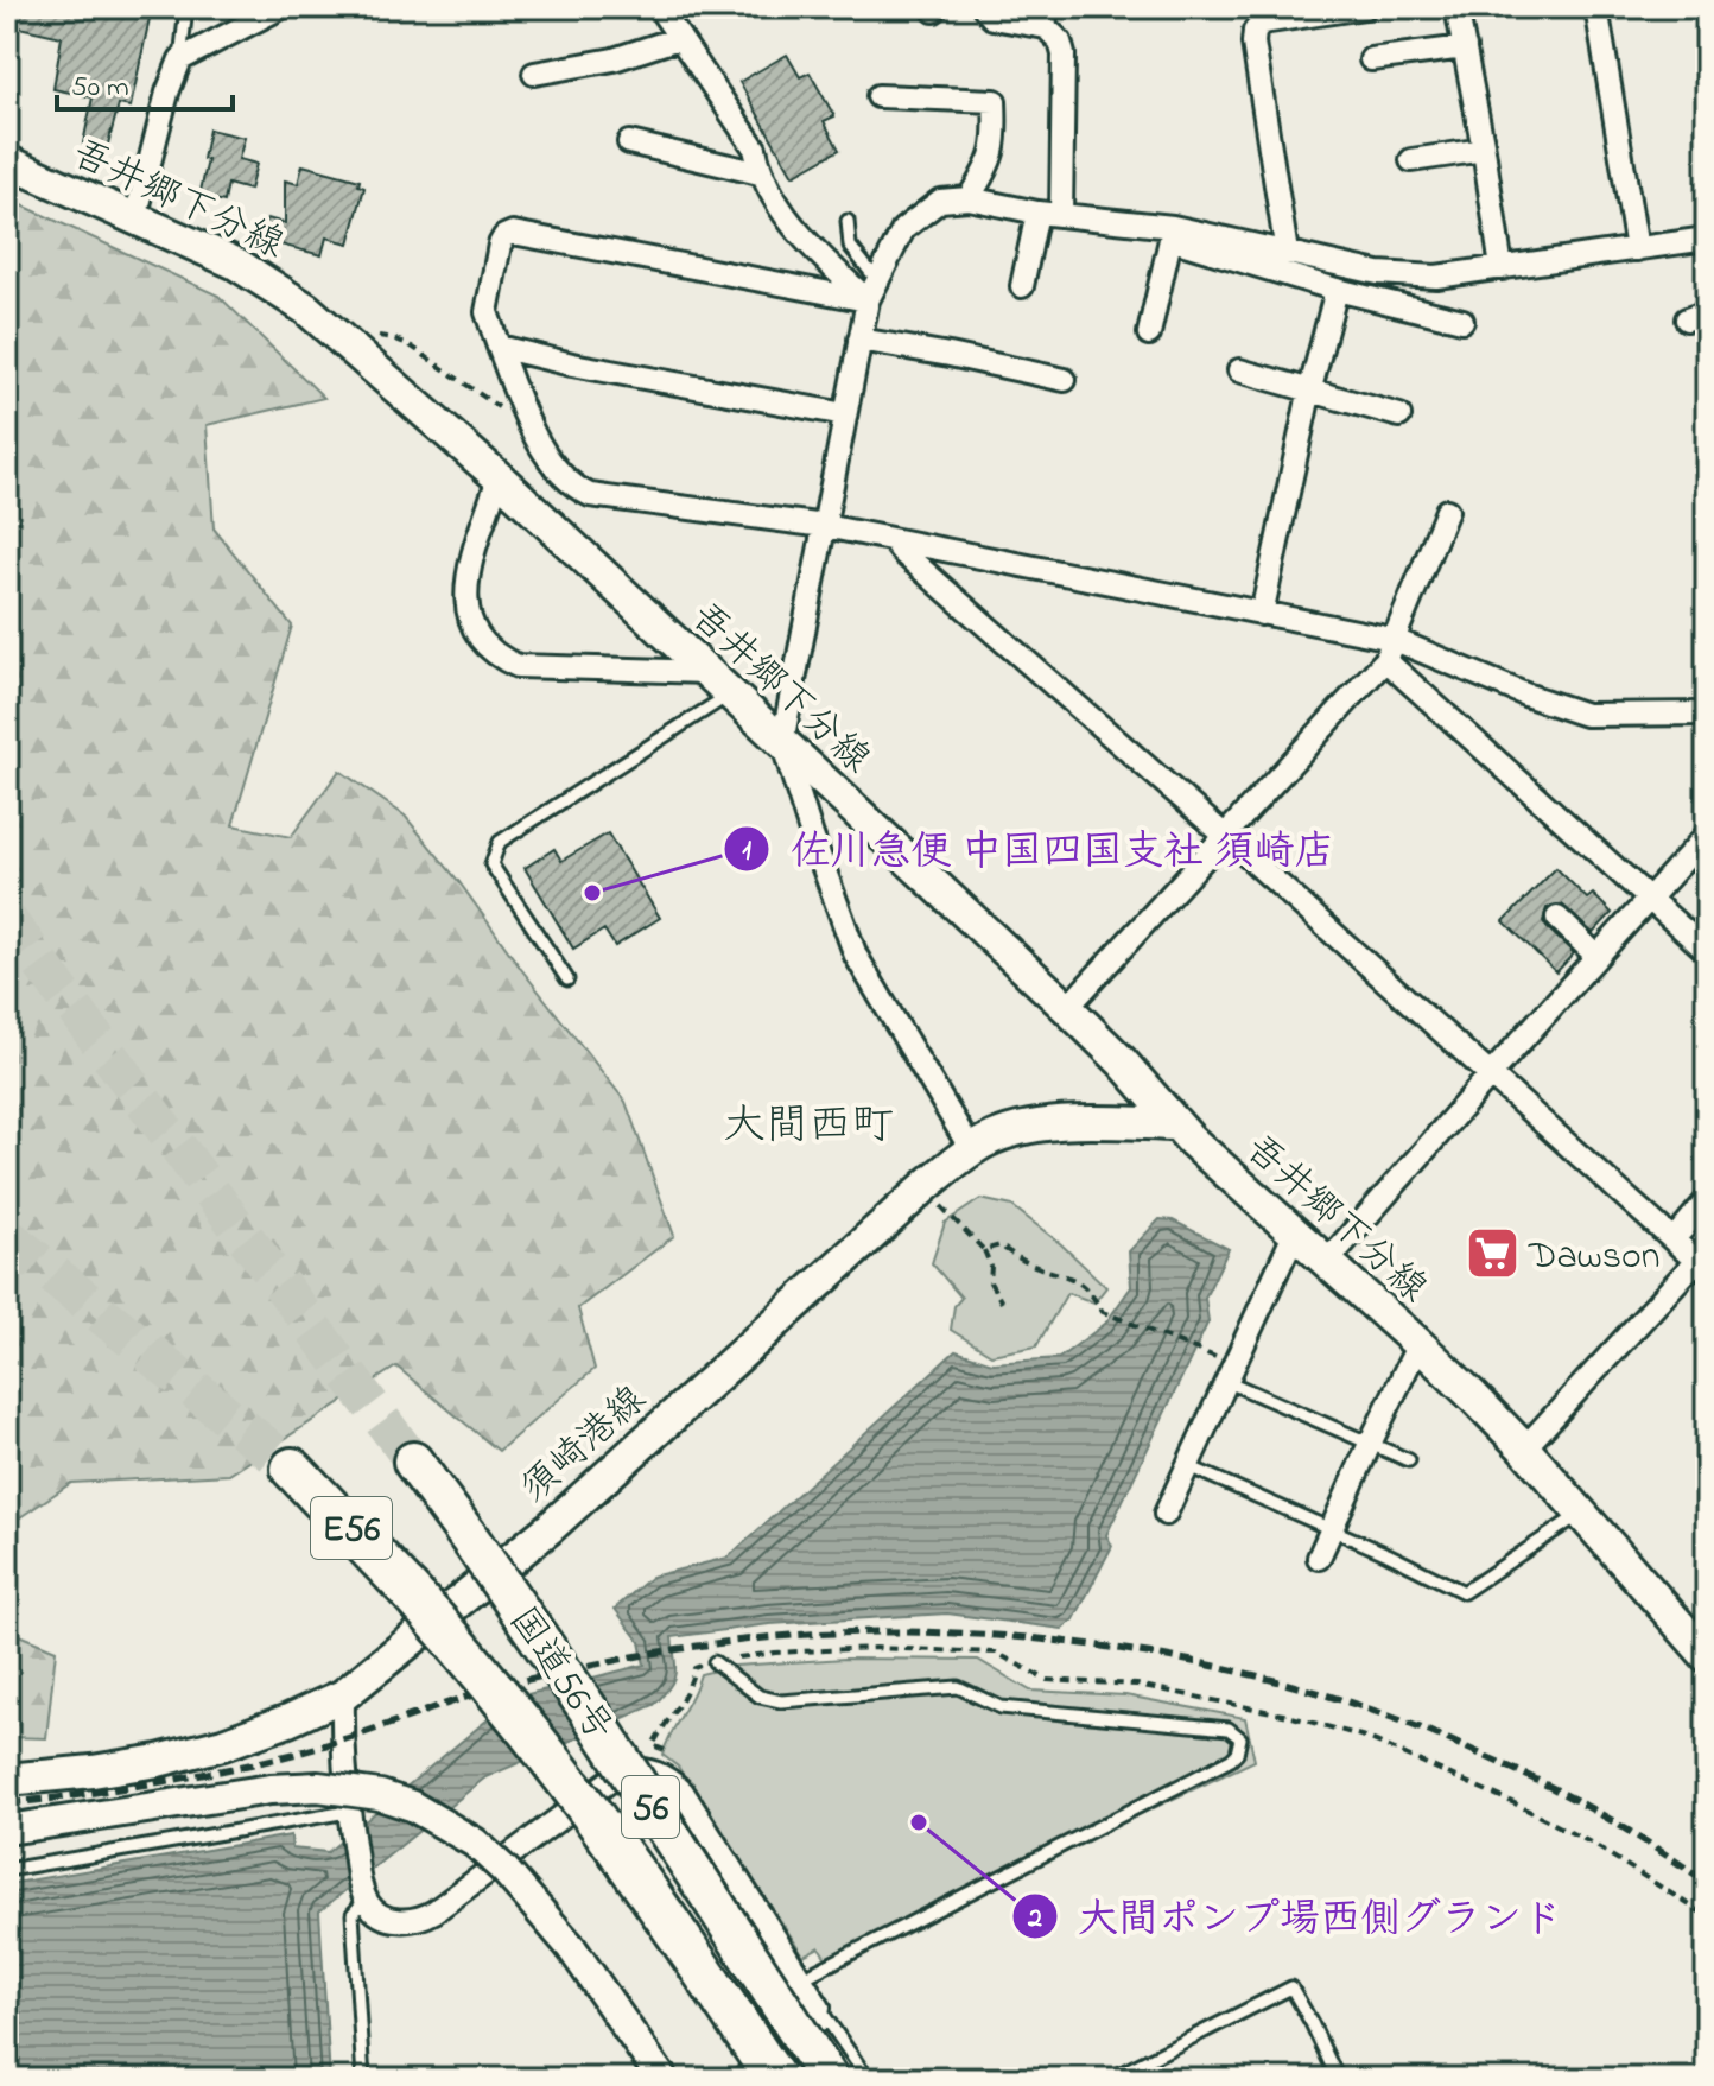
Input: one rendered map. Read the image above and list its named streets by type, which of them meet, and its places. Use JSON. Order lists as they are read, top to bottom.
{
  "streets": {
    "highway": ["E56", "国道56号", "56"],
    "main road": ["吾井郷下分線", "須崎港線"]
  },
  "crossings": [
    ["吾井郷下分線", "須崎港線"]
  ],
  "districts": ["大間西町"],
  "places": {
    "other": ["佐川急便 中国四国支社 須崎店", "大間ポンプ場西側グランド"],
    "supermarket": ["Dawson"]
  },
  "scale_bar": "50 m"
}
